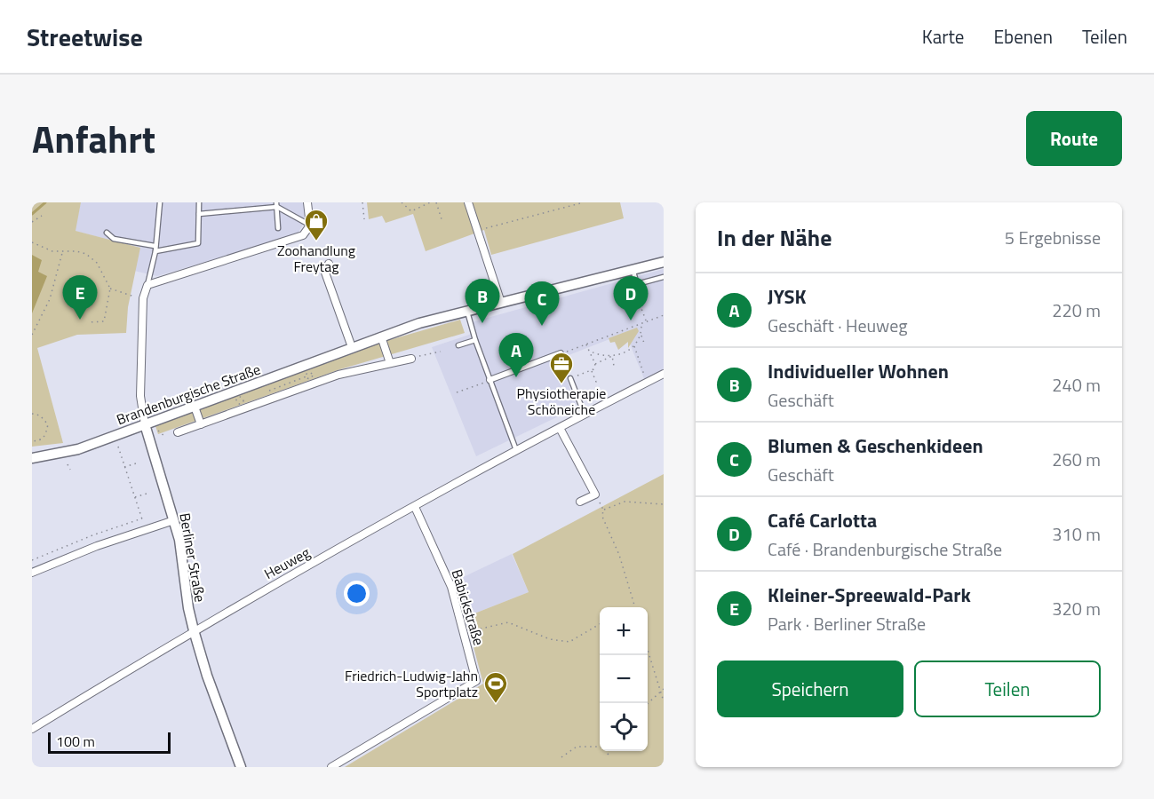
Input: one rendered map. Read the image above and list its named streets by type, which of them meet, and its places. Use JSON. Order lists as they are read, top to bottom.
{
  "streets": {
    "street": [
      "Brandenburgische Straße",
      "Berliner Straße",
      "Heuweg",
      "Babickstraße"
    ]
  },
  "crossings": [
    ["Brandenburgische Straße", "Berliner Straße"],
    ["Berliner Straße", "Heuweg"],
    ["Heuweg", "Babickstraße"]
  ],
  "places": {
    "shop": ["Zoohandlung Freytag"],
    "office": ["Physiotherapie Schöneiche"],
    "sports": ["Friedrich-Ludwig-Jahn Sportplatz"]
  },
  "scale_bar": "100 m",
  "page": {
    "header": "Streetwise",
    "nav": ["Karte", "Ebenen", "Teilen"],
    "title": "Anfahrt",
    "buttons": [
      "Route",
      ["Speichern", "Teilen"]
    ],
    "heading": ["In der Nähe", "5 Ergebnisse"],
    "list": [
      {
        "mark": "A",
        "name": "JYSK",
        "note": "Geschäft · Heuweg",
        "value": "220 m"
      },
      {
        "mark": "B",
        "name": "Individueller Wohnen",
        "note": "Geschäft",
        "value": "240 m"
      },
      {
        "mark": "C",
        "name": "Blumen & Geschenkideen",
        "note": "Geschäft",
        "value": "260 m"
      },
      {
        "mark": "D",
        "name": "Café Carlotta",
        "note": "Café · Brandenburgische Straße",
        "value": "310 m"
      },
      {
        "mark": "E",
        "name": "Kleiner-Spreewald-Park",
        "note": "Park · Berliner Straße",
        "value": "320 m"
      }
    ],
    "pins": [
      "E",
      "D",
      "B",
      "C",
      "A"
    ],
    "map_buttons": ["+", "−"],
    "scale": "100 m"
  }
}
